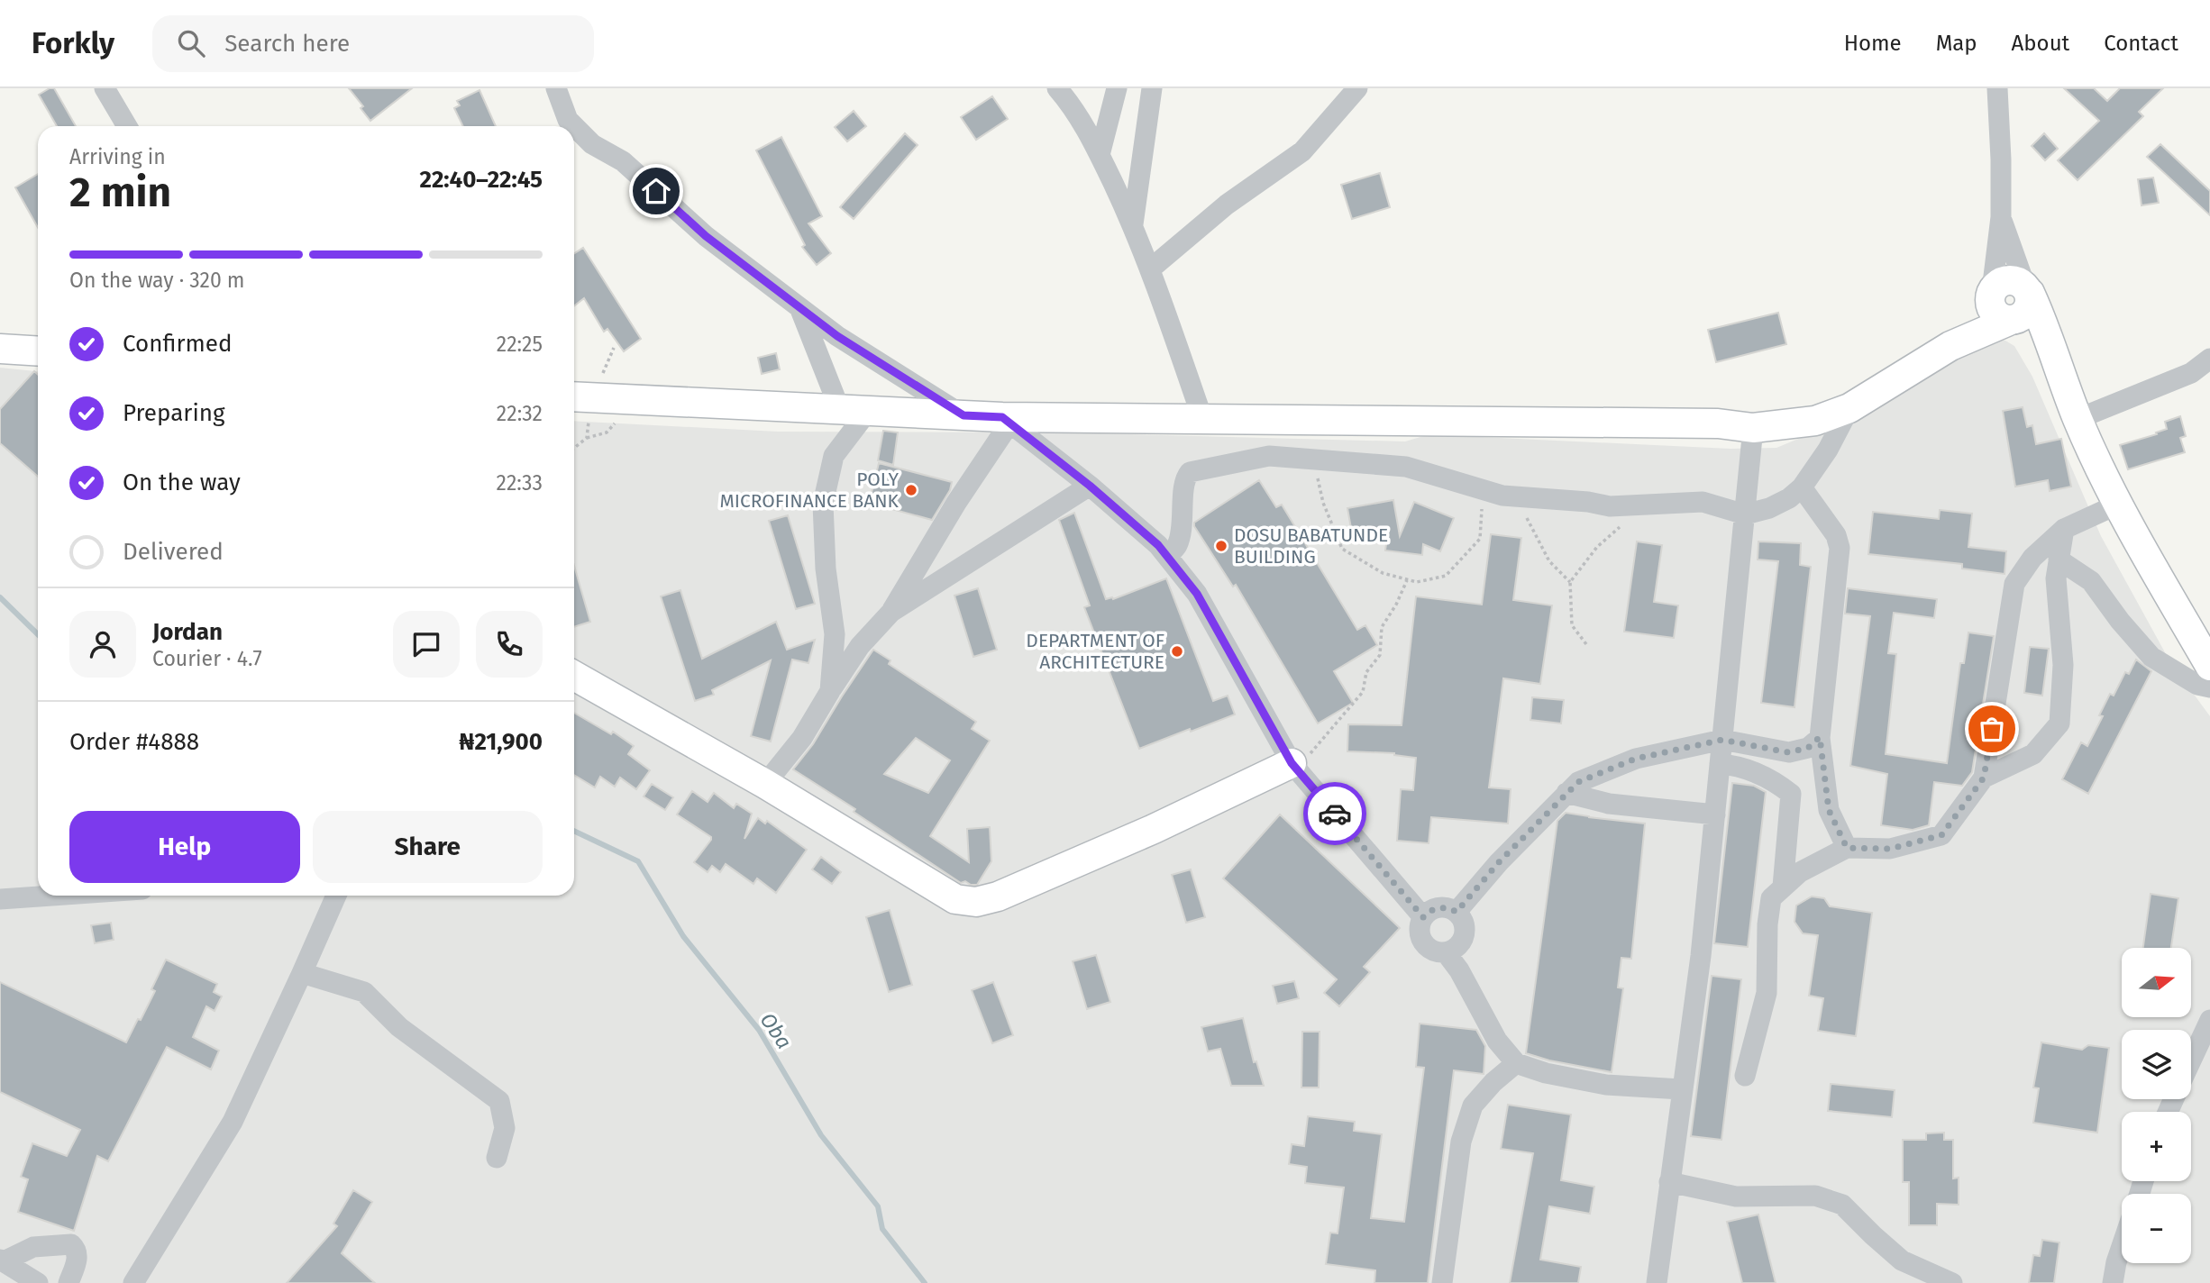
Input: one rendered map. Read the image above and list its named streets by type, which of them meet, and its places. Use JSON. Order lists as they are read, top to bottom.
{
  "water": ["Oba"],
  "places": ["POLY MICROFINANCE BANK", "DOSU BABATUNDE BUILDING", "DEPARTMENT OF ARCHITECTURE"],
  "north": "right",
  "page": {
    "header": "Forkly",
    "search": "Search here",
    "nav": [
      "Home",
      "Map",
      "About",
      "Contact"
    ],
    "heading": ["2 min", "Arriving in", "22:40–22:45"],
    "panel": [
      "Jordan",
      "Courier · 4.7",
      "Order #4888",
      "₦21,900"
    ],
    "bar": "On the way · 320 m",
    "list": [
      ["Confirmed", "22:25"],
      ["Preparing", "22:32"],
      ["On the way", "22:33"],
      "Delivered"
    ],
    "buttons": ["Help", "Share"],
    "map_buttons": ["+", "−"]
  }
}
